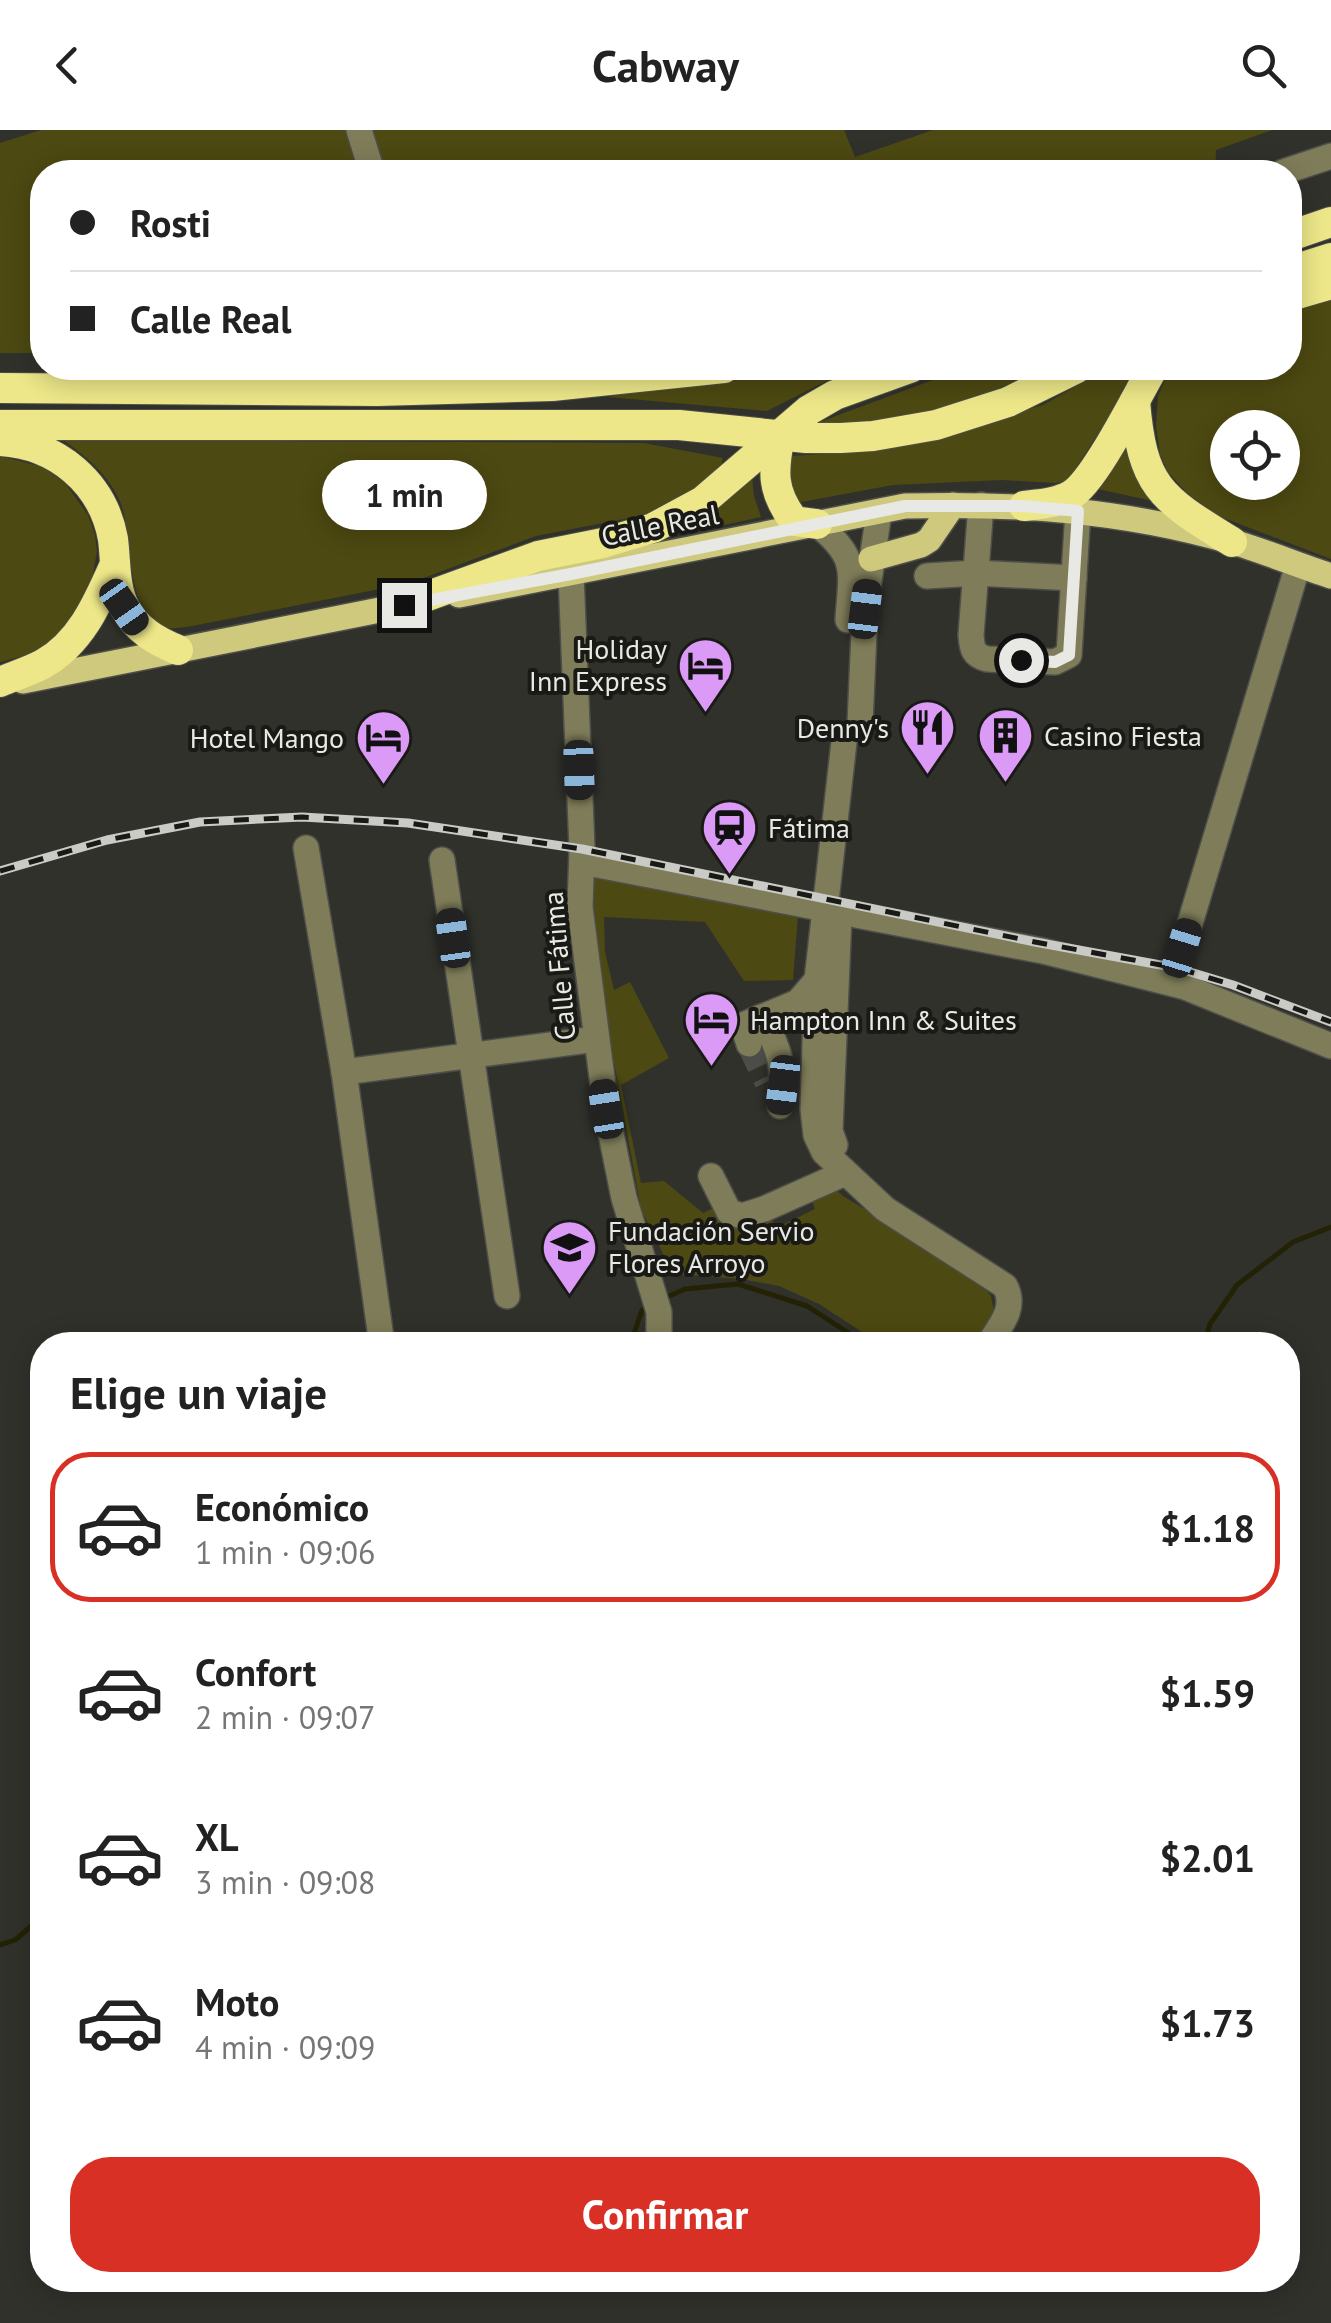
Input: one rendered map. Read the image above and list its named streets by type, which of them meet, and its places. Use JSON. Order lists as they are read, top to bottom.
{
  "streets": {
    "main road": ["Calle Real"],
    "street": ["Calle Fátima"]
  },
  "crossings": [
    ["Calle Real", "Calle Fátima"]
  ],
  "places": {
    "hotel": ["Holiday Inn Express", "Hotel Mango", "Hampton Inn & Suites"],
    "restaurant": ["Denny's"],
    "building": ["Casino Fiesta"],
    "station": ["Fátima"],
    "school or university": ["Fundación Servio Flores Arroyo"]
  },
  "page": {
    "header": "Cabway",
    "banner": ["Rosti", "Calle Real"],
    "bubble": "1 min",
    "heading": "Elige un viaje",
    "list": [
      {
        "name": "Económico",
        "note": "1 min · 09:06",
        "value": "$1.18"
      },
      {
        "name": "Confort",
        "note": "2 min · 09:07",
        "value": "$1.59"
      },
      {
        "name": "XL",
        "note": "3 min · 09:08",
        "value": "$2.01"
      },
      {
        "name": "Moto",
        "note": "4 min · 09:09",
        "value": "$1.73"
      }
    ],
    "buttons": "Confirmar"
  }
}
